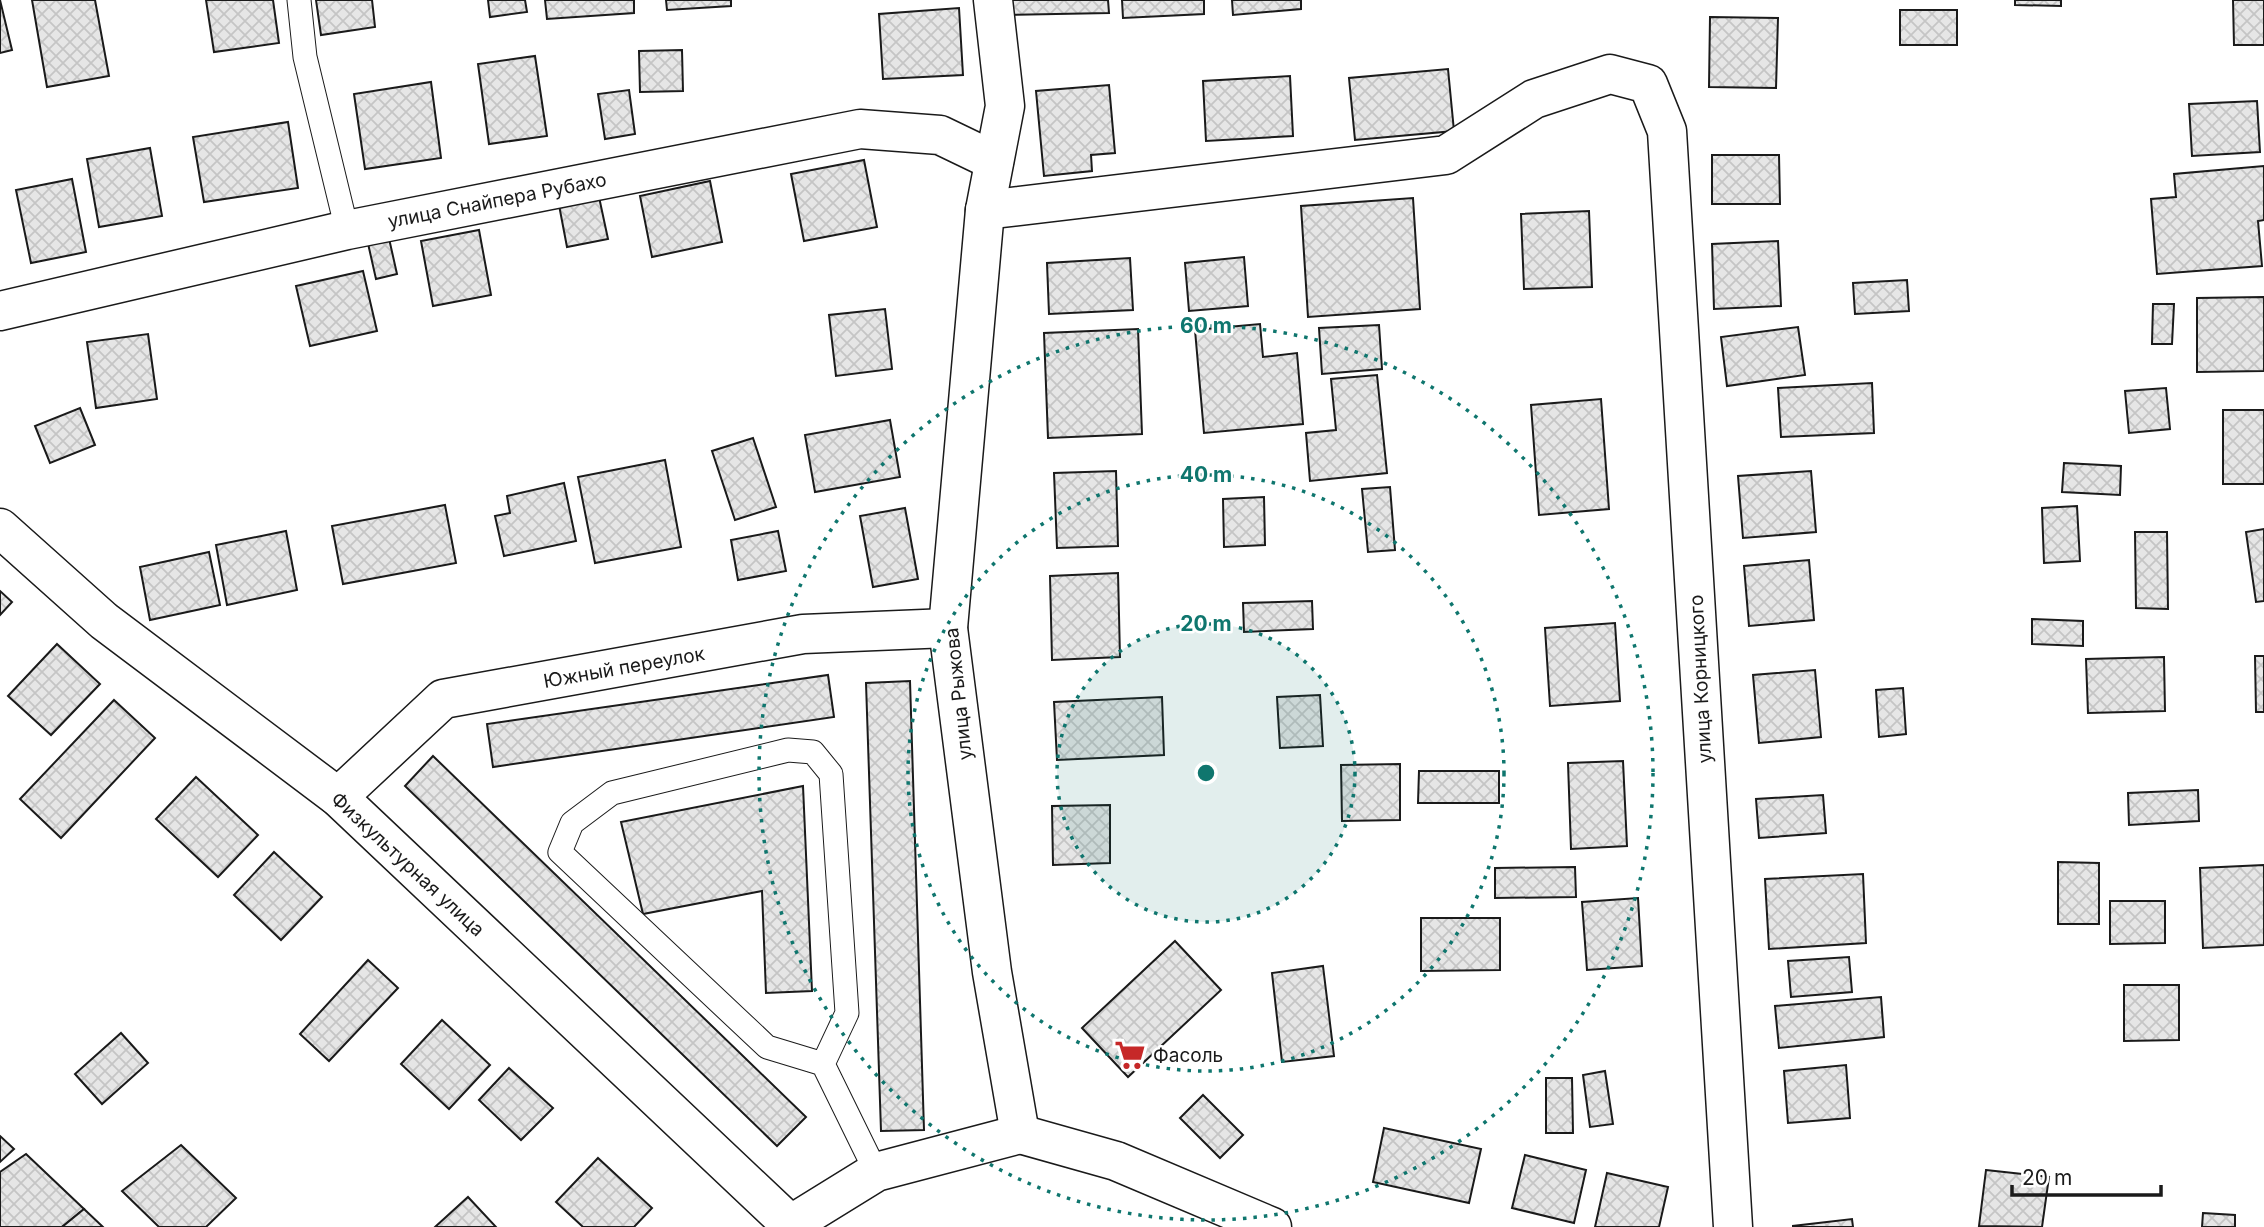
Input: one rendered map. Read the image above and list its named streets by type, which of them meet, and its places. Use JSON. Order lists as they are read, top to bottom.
{
  "streets": {
    "street": [
      "улица Снайпера Рубахо",
      "Южный переулок",
      "улица Корницкого",
      "улица Рыжова",
      "Физкультурная улица"
    ]
  },
  "crossings": [
    ["улица Снайпера Рубахо", "улица Рыжова"],
    ["Южный переулок", "улица Рыжова"],
    ["Южный переулок", "Физкультурная улица"],
    ["улица Корницкого", "улица Рыжова"]
  ],
  "places": {
    "supermarket": ["Фасоль"]
  },
  "scale_bar": "20 m",
  "rings": ["60 m", "40 m", "20 m"]
}
